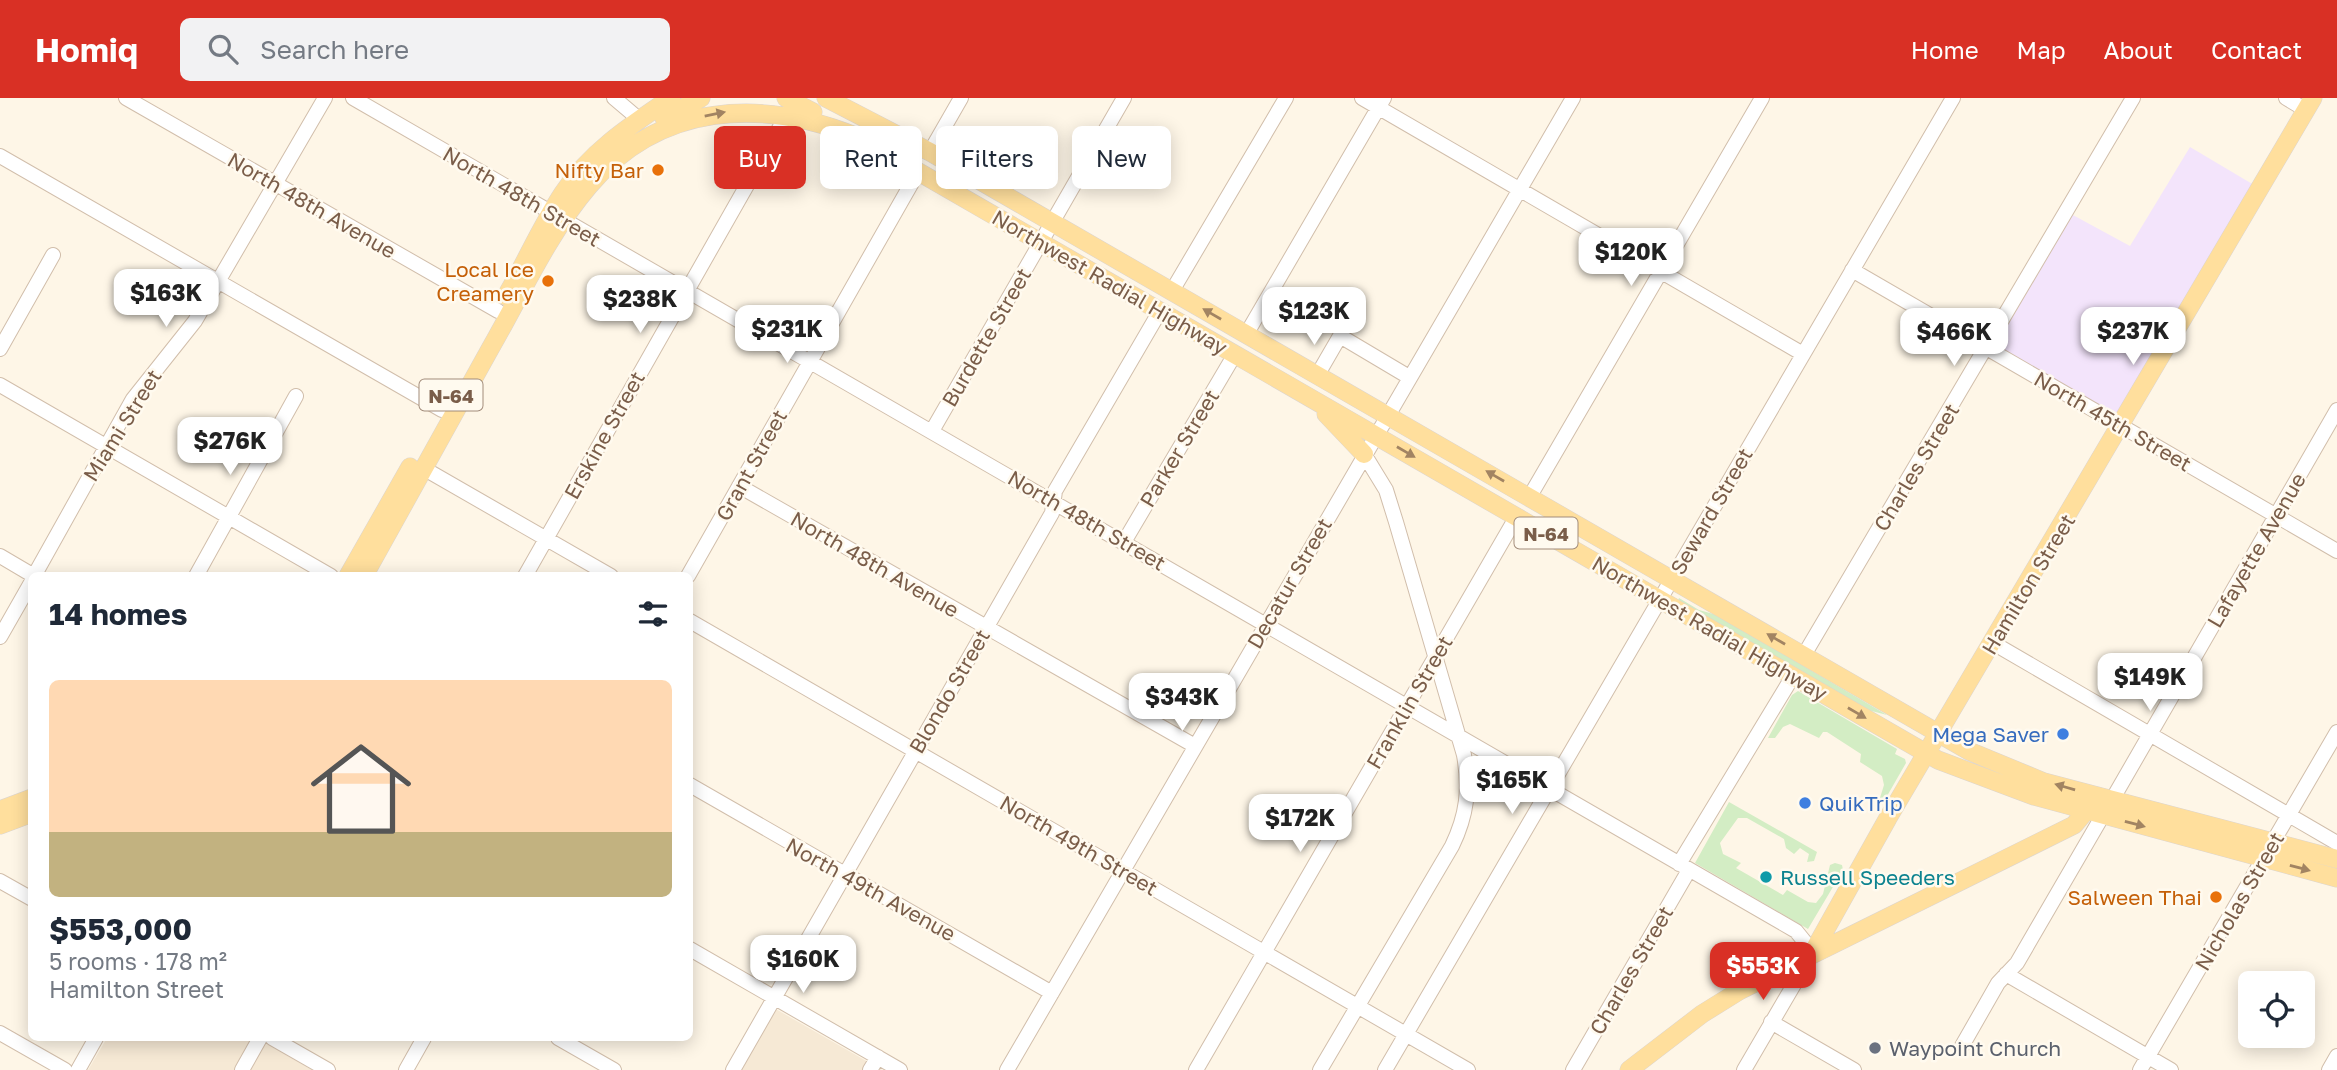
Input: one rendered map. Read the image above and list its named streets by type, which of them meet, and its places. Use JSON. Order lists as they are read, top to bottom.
{
  "streets": {
    "main road": ["Northwest Radial Highway", "N-64", "Hamilton Street"],
    "street": [
      "North 48th Street",
      "North 48th Avenue",
      "Burdette Street",
      "North 45th Street",
      "Miami Street",
      "Erskine Street",
      "Parker Street",
      "Grant Street",
      "Charles Street",
      "Seward Street",
      "Lafayette Avenue",
      "Decatur Street",
      "Blondo Street",
      "Franklin Street",
      "North 49th Street",
      "North 49th Avenue",
      "Nicholas Street"
    ]
  },
  "crossings": [
    ["North 48th Street", "Burdette Street"],
    ["North 48th Street", "N-64"],
    ["North 48th Street", "Erskine Street"],
    ["North 48th Street", "Parker Street"],
    ["North 48th Street", "Grant Street"],
    ["North 48th Street", "Charles Street"],
    ["North 48th Street", "Seward Street"],
    ["North 48th Street", "Decatur Street"],
    ["North 48th Street", "Hamilton Street"],
    ["North 48th Street", "Blondo Street"],
    ["North 48th Street", "Franklin Street"],
    ["North 48th Avenue", "N-64"],
    ["North 48th Avenue", "Miami Street"],
    ["North 48th Avenue", "Grant Street"],
    ["North 48th Avenue", "Decatur Street"],
    ["North 48th Avenue", "Blondo Street"],
    ["Northwest Radial Highway", "Burdette Street"],
    ["Northwest Radial Highway", "N-64"],
    ["Northwest Radial Highway", "Erskine Street"],
    ["Northwest Radial Highway", "Parker Street"],
    ["Northwest Radial Highway", "Charles Street"],
    ["Northwest Radial Highway", "Seward Street"],
    ["Northwest Radial Highway", "Lafayette Avenue"],
    ["Northwest Radial Highway", "Decatur Street"],
    ["Northwest Radial Highway", "Hamilton Street"],
    ["Northwest Radial Highway", "Blondo Street"],
    ["Northwest Radial Highway", "Franklin Street"],
    ["Northwest Radial Highway", "Nicholas Street"],
    ["N-64", "Erskine Street"],
    ["North 45th Street", "Charles Street"],
    ["North 45th Street", "Seward Street"],
    ["North 45th Street", "Lafayette Avenue"],
    ["North 45th Street", "Hamilton Street"],
    ["Seward Street", "North 49th Street"],
    ["Decatur Street", "North 49th Street"],
    ["Decatur Street", "North 49th Avenue"],
    ["Blondo Street", "North 49th Street"],
    ["Blondo Street", "North 49th Avenue"],
    ["Franklin Street", "North 49th Street"]
  ],
  "places": [
    "Nifty Bar",
    "Local Ice Creamery",
    "Mega Saver",
    "QuikTrip",
    "Russell Speeders",
    "Salween Thai",
    "Waypoint Church"
  ],
  "page": {
    "header": "Homiq",
    "search": "Search here",
    "nav": [
      "Home",
      "Map",
      "About",
      "Contact"
    ],
    "chip": [
      "Buy",
      "Rent",
      "Filters",
      "New"
    ],
    "price": [
      "$120K",
      "$163K",
      "$238K",
      "$123K",
      "$231K",
      "$237K",
      "$466K",
      "$276K",
      "$149K",
      "$343K",
      "$165K",
      "$172K",
      "$160K",
      "$553K"
    ],
    "heading": "14 homes",
    "list": [
      {
        "name": "$553,000",
        "note": "5 rooms · 178 m² · Hamilton Street"
      }
    ]
  }
}
